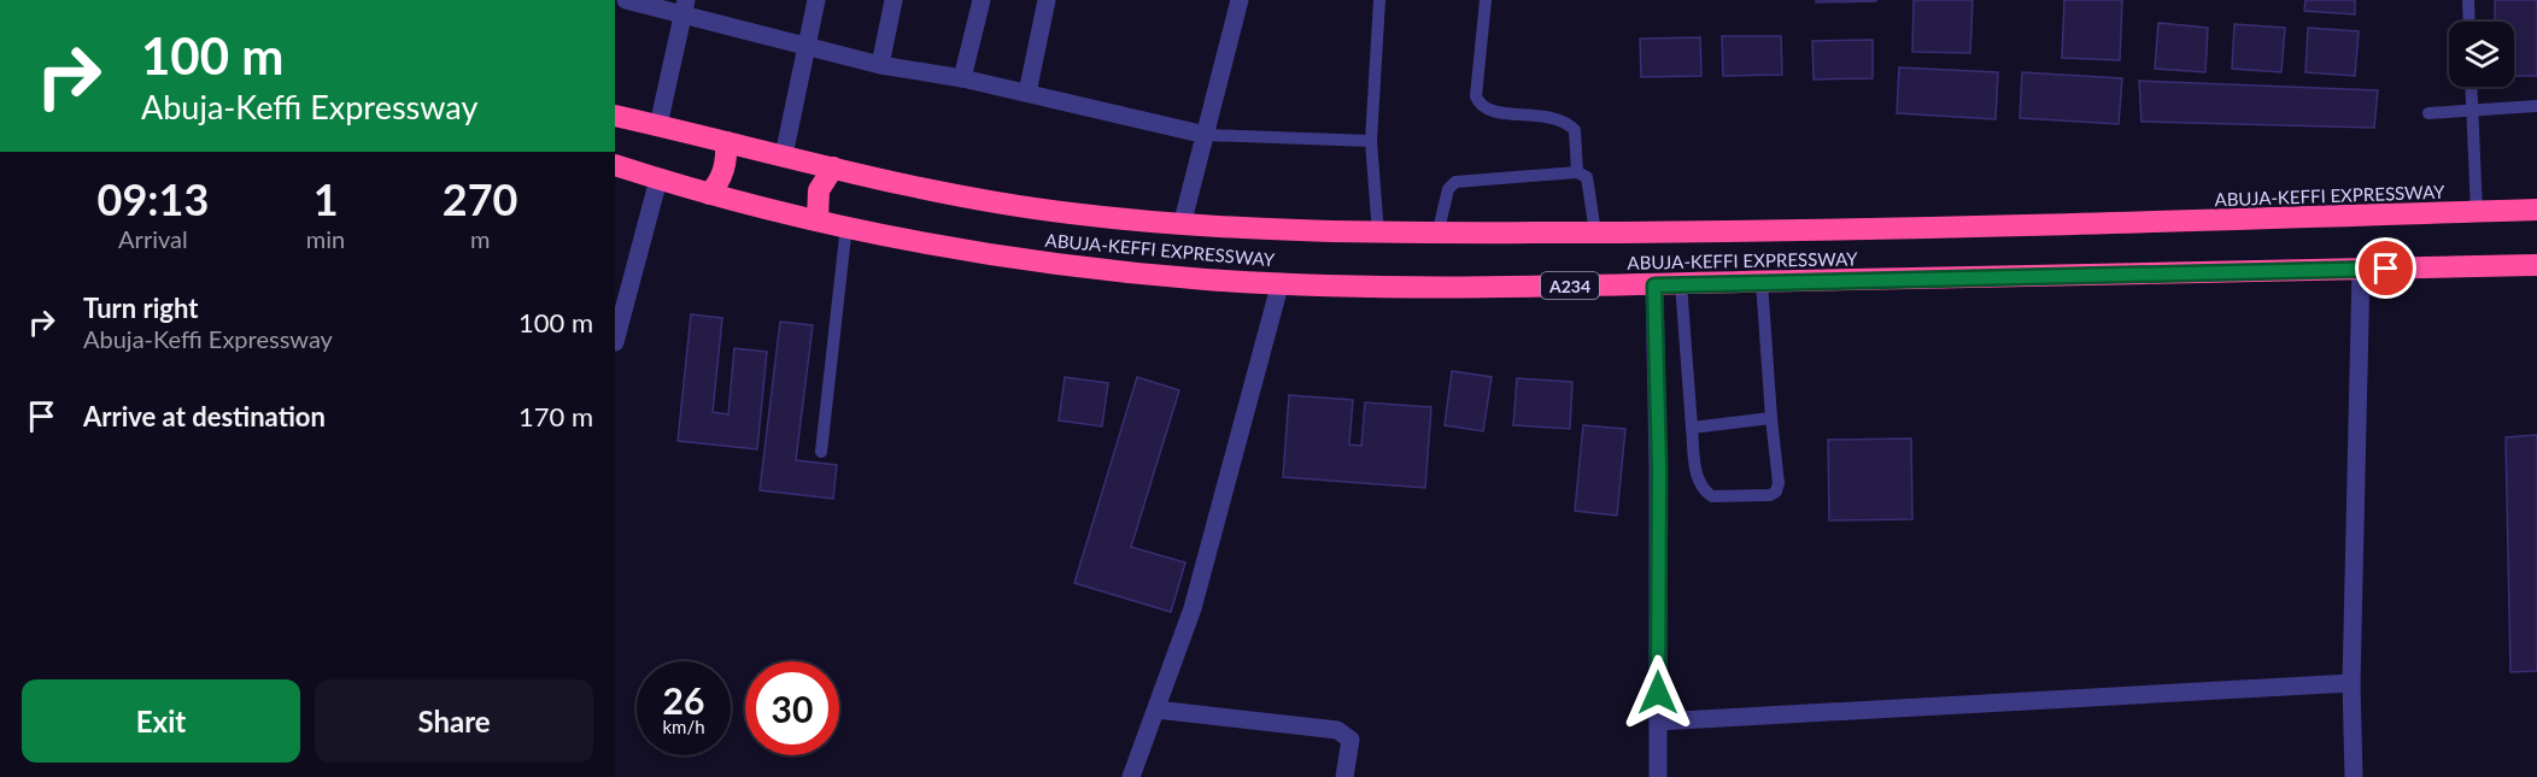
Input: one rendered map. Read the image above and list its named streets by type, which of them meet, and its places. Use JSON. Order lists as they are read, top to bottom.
{
  "streets": {
    "highway": ["ABUJA-KEFFI EXPRESSWAY", "A234"]
  },
  "page": {
    "turn": ["100 m", "Abuja-Keffi Expressway"],
    "eta": [
      "09:13",
      "Arrival",
      "1",
      "min",
      "270",
      "m"
    ],
    "list": [
      {
        "name": "Turn right",
        "note": "Abuja-Keffi Expressway",
        "value": "100 m"
      },
      {
        "name": "Arrive at destination",
        "value": "170 m"
      }
    ],
    "speed": "26 km/h",
    "limit": "30",
    "buttons": ["Exit", "Share"]
  }
}
